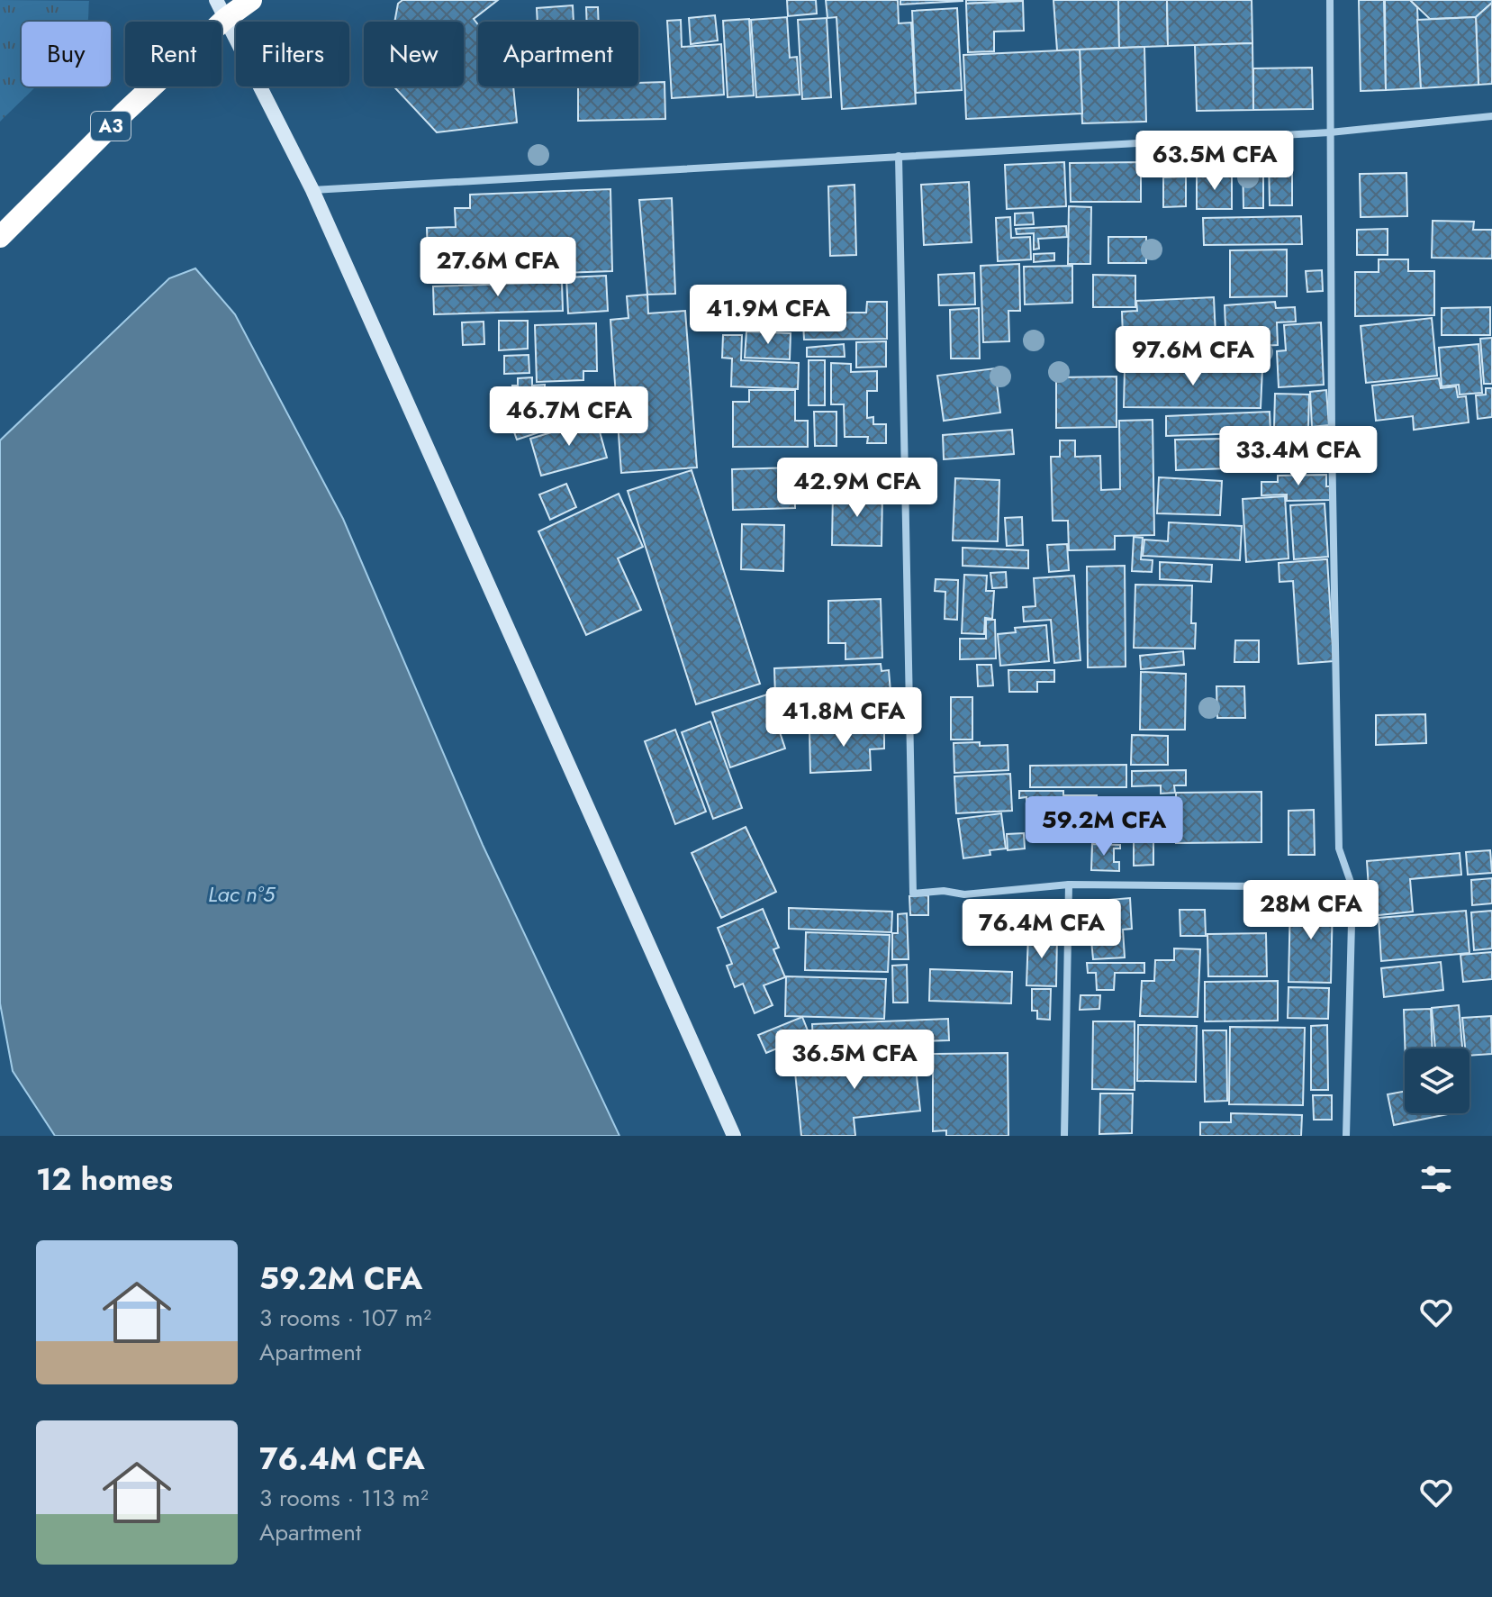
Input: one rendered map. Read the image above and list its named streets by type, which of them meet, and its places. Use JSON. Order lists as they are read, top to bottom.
{
  "streets": {
    "highway": ["A3"]
  },
  "water": ["Lac n°5"],
  "page": {
    "chip": [
      "Buy",
      "Rent",
      "Filters",
      "New",
      "Apartment"
    ],
    "price": [
      "63.5M CFA",
      "27.6M CFA",
      "41.9M CFA",
      "97.6M CFA",
      "46.7M CFA",
      "33.4M CFA",
      "42.9M CFA",
      "41.8M CFA",
      "59.2M CFA",
      "28M CFA",
      "76.4M CFA",
      "36.5M CFA"
    ],
    "heading": "12 homes",
    "list": [
      {
        "name": "59.2M CFA",
        "note": "3 rooms · 107 m² · Apartment"
      },
      {
        "name": "76.4M CFA",
        "note": "3 rooms · 113 m² · Apartment"
      }
    ]
  }
}
